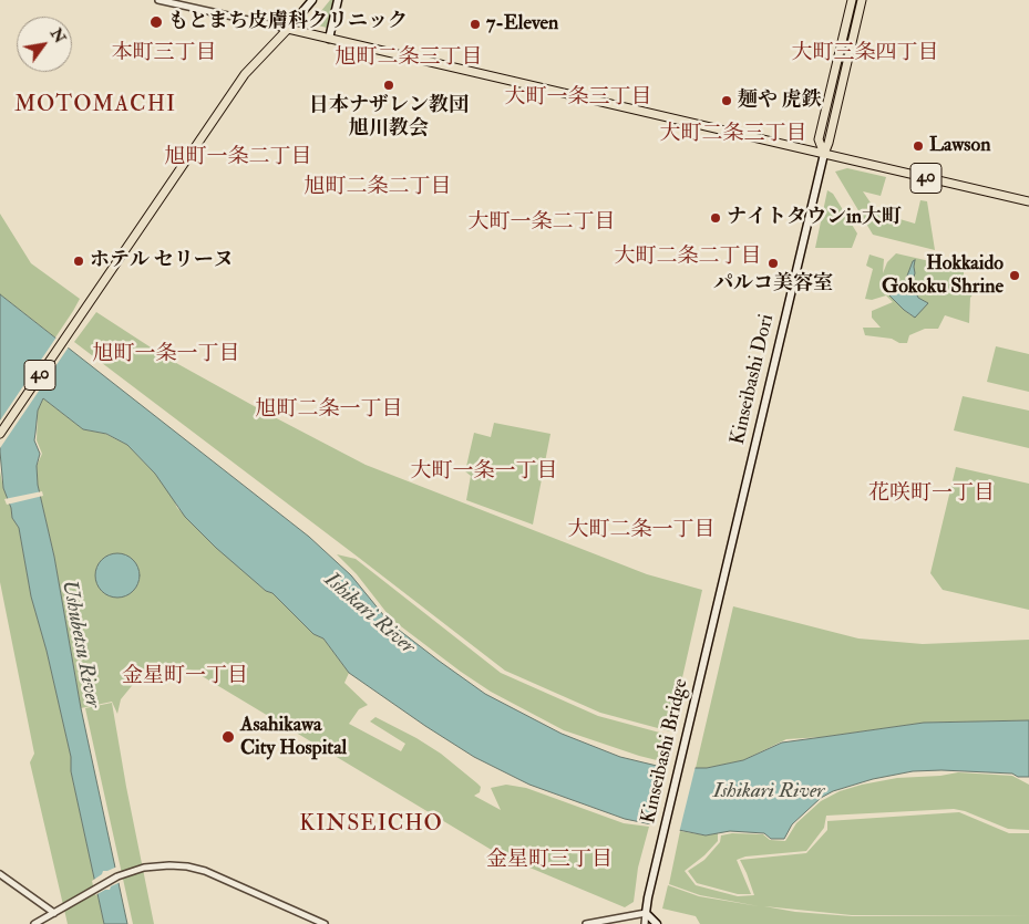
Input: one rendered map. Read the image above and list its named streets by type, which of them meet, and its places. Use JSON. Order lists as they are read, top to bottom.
{
  "streets": {
    "main road": ["40", "Kinseibashi Dori", "Kinseibashi Bridge"]
  },
  "crossings": [
    ["40", "Kinseibashi Dori"],
    ["Kinseibashi Dori", "Kinseibashi Bridge"]
  ],
  "districts": [
    "本町三丁目",
    "大町三条四丁目",
    "旭町二条三丁目",
    "大町一条三丁目",
    "MOTOMACHI",
    "大町二条三丁目",
    "旭町一条二丁目",
    "旭町二条二丁目",
    "大町一条二丁目",
    "大町二条二丁目",
    "旭町一条一丁目",
    "旭町二条一丁目",
    "大町一条一丁目",
    "花咲町一丁目",
    "大町二条一丁目",
    "金星町一丁目",
    "KINSEICHO",
    "金星町三丁目"
  ],
  "water": ["Ishikari River", "Ushubetsu River"],
  "places": [
    "もとまち皮膚科クリニック",
    "7-Eleven",
    "日本ナザレン教団 旭川教会",
    "麺や 虎鉄",
    "Lawson",
    "ナイトタウンin大町",
    "ホテル セリーヌ",
    "パルコ美容室",
    "Hokkaido Gokoku Shrine",
    "Asahikawa City Hospital"
  ],
  "north": "top right"
}
